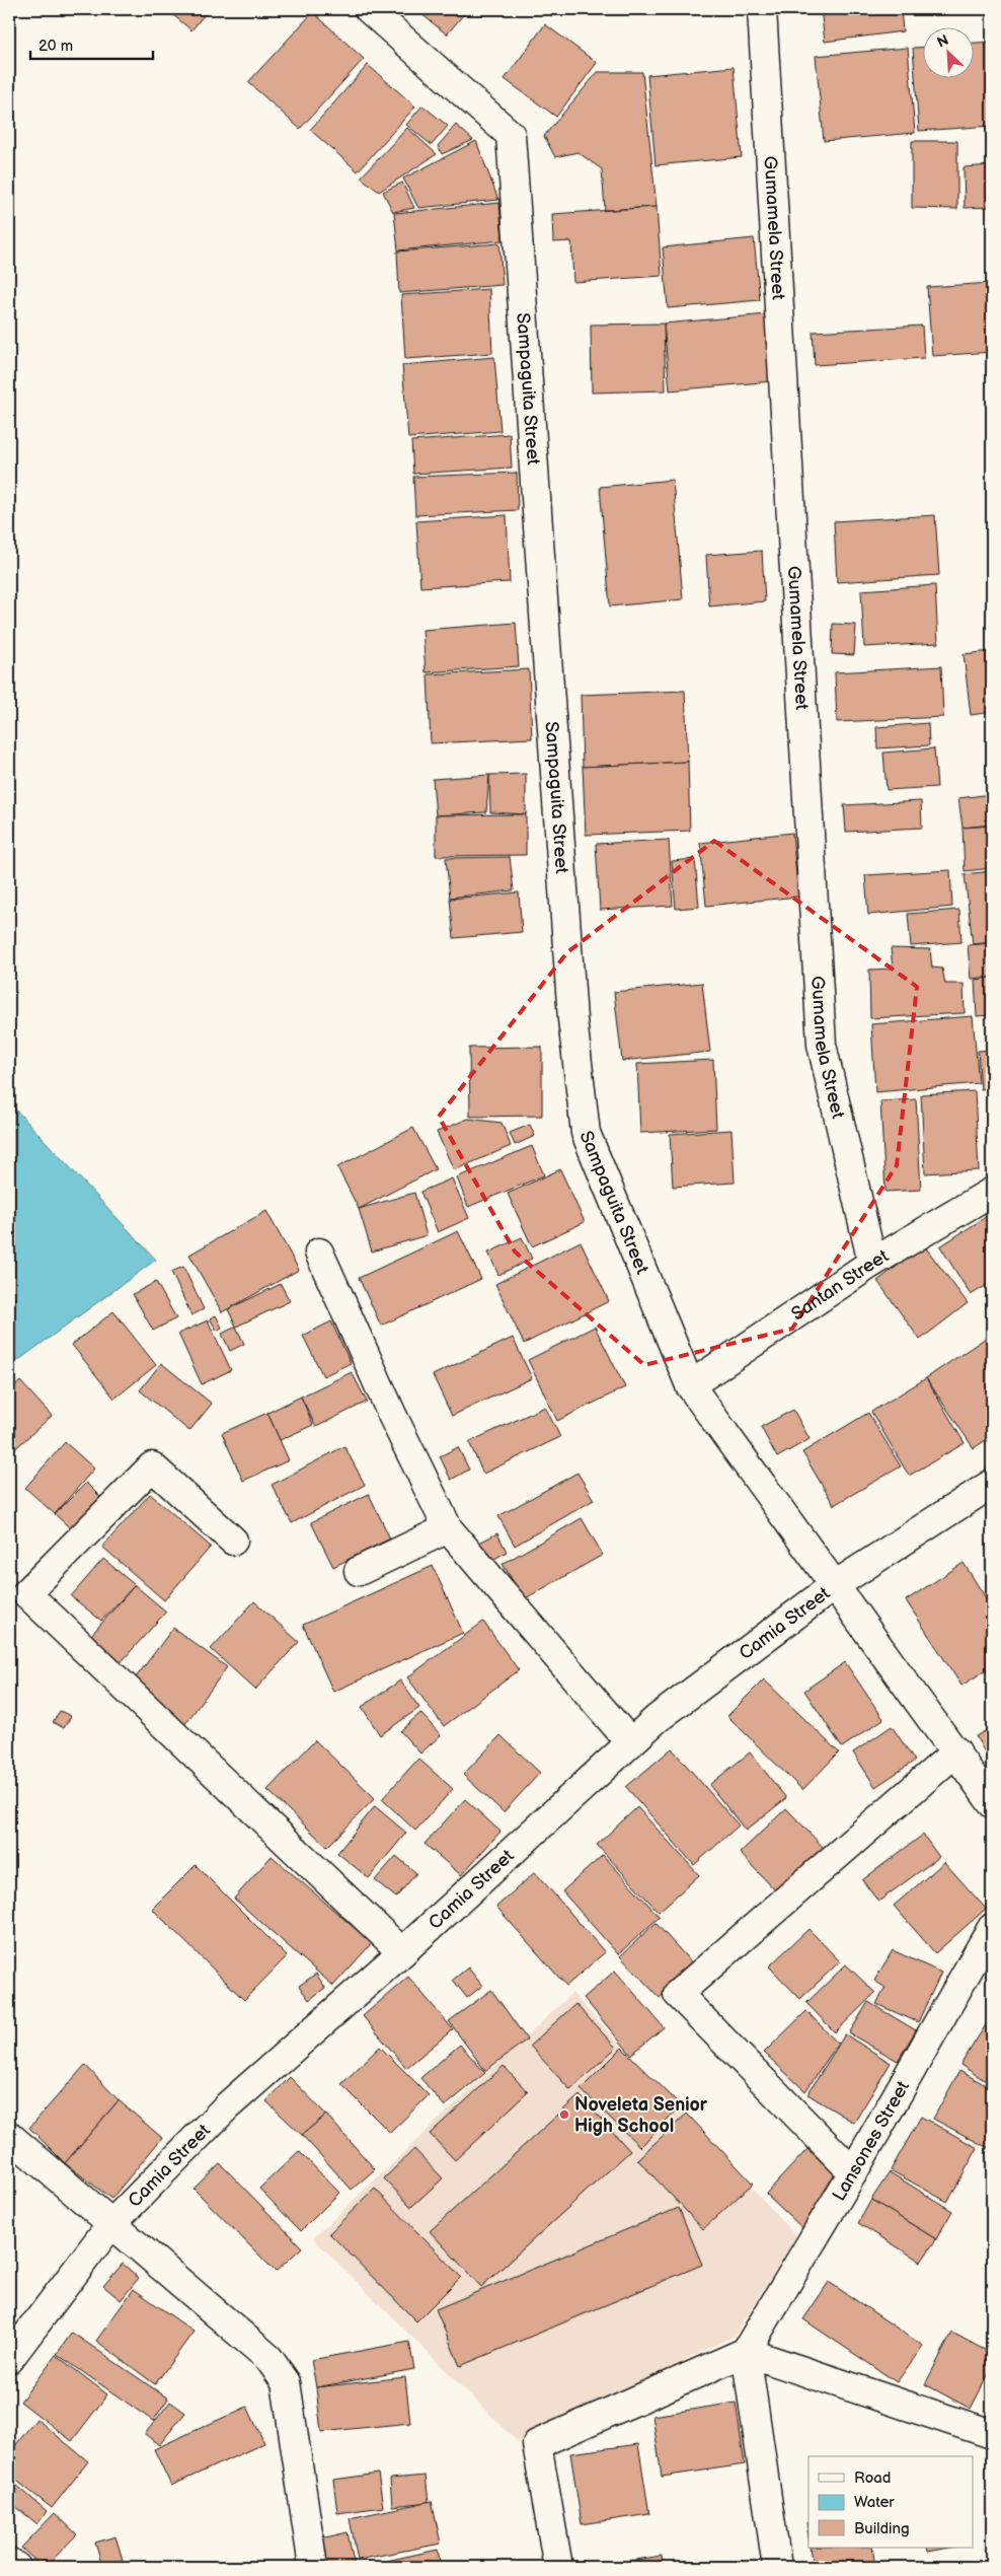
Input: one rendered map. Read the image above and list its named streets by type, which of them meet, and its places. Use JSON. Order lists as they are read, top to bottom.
{
  "streets": {
    "street": [
      "Gumamela Street",
      "Sampaguita Street",
      "Santan Street",
      "Camia Street",
      "Lansones Street"
    ]
  },
  "crossings": [
    ["Gumamela Street", "Santan Street"],
    ["Sampaguita Street", "Santan Street"],
    ["Sampaguita Street", "Camia Street"]
  ],
  "places": ["Noveleta Senior High School"],
  "legend": ["Road", "Water", "Building"],
  "scale_bar": "20 m",
  "north": "top left"
}
